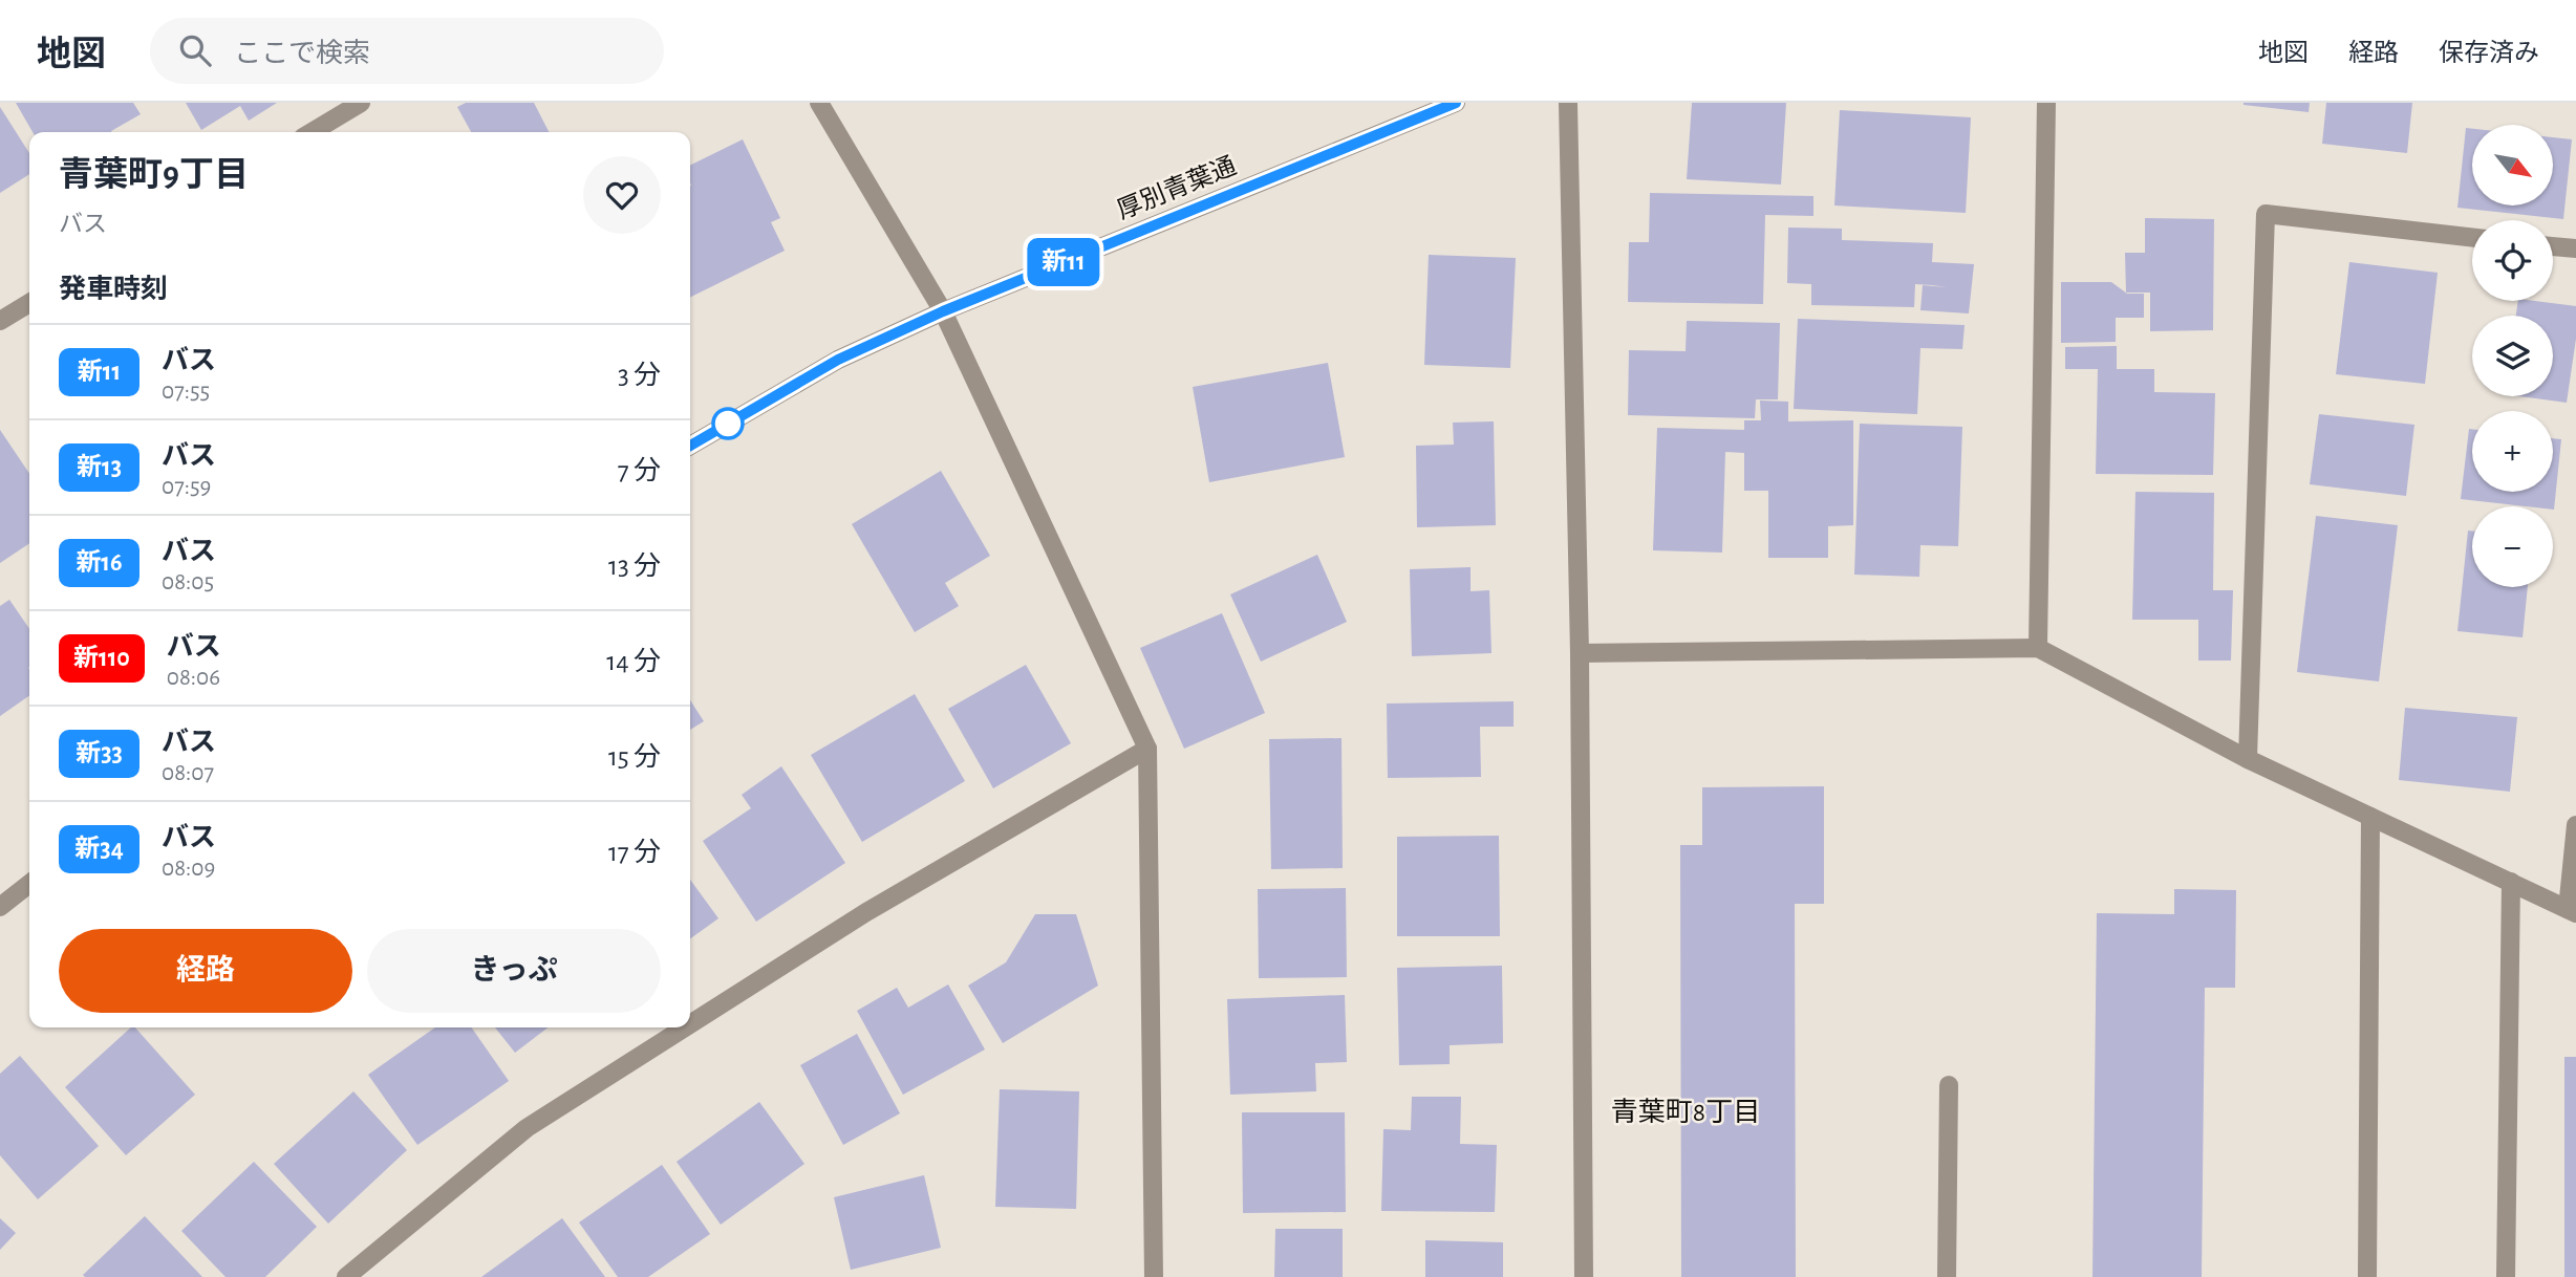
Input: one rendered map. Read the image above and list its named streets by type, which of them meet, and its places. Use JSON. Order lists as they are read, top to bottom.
{
  "streets": {
    "street": ["厚別青葉通"]
  },
  "districts": ["青葉町8丁目"],
  "lines": ["bus line 新11"],
  "north": "bottom right",
  "page": {
    "header": "地図",
    "search": "ここで検索",
    "nav": ["地図", "経路", "保存済み"],
    "on_map": "新11",
    "map_buttons": ["+", "−"],
    "heading": [
      ["青葉町9丁目", "バス"],
      "発車時刻"
    ],
    "list": [
      {
        "mark": "新11",
        "name": "バス",
        "note": "07:55",
        "value": "3 分"
      },
      {
        "mark": "新13",
        "name": "バス",
        "note": "07:59",
        "value": "7 分"
      },
      {
        "mark": "新16",
        "name": "バス",
        "note": "08:05",
        "value": "13 分"
      },
      {
        "mark": "新110",
        "name": "バス",
        "note": "08:06",
        "value": "14 分"
      },
      {
        "mark": "新33",
        "name": "バス",
        "note": "08:07",
        "value": "15 分"
      },
      {
        "mark": "新34",
        "name": "バス",
        "note": "08:09",
        "value": "17 分"
      }
    ],
    "buttons": ["経路", "きっぷ"]
  }
}
